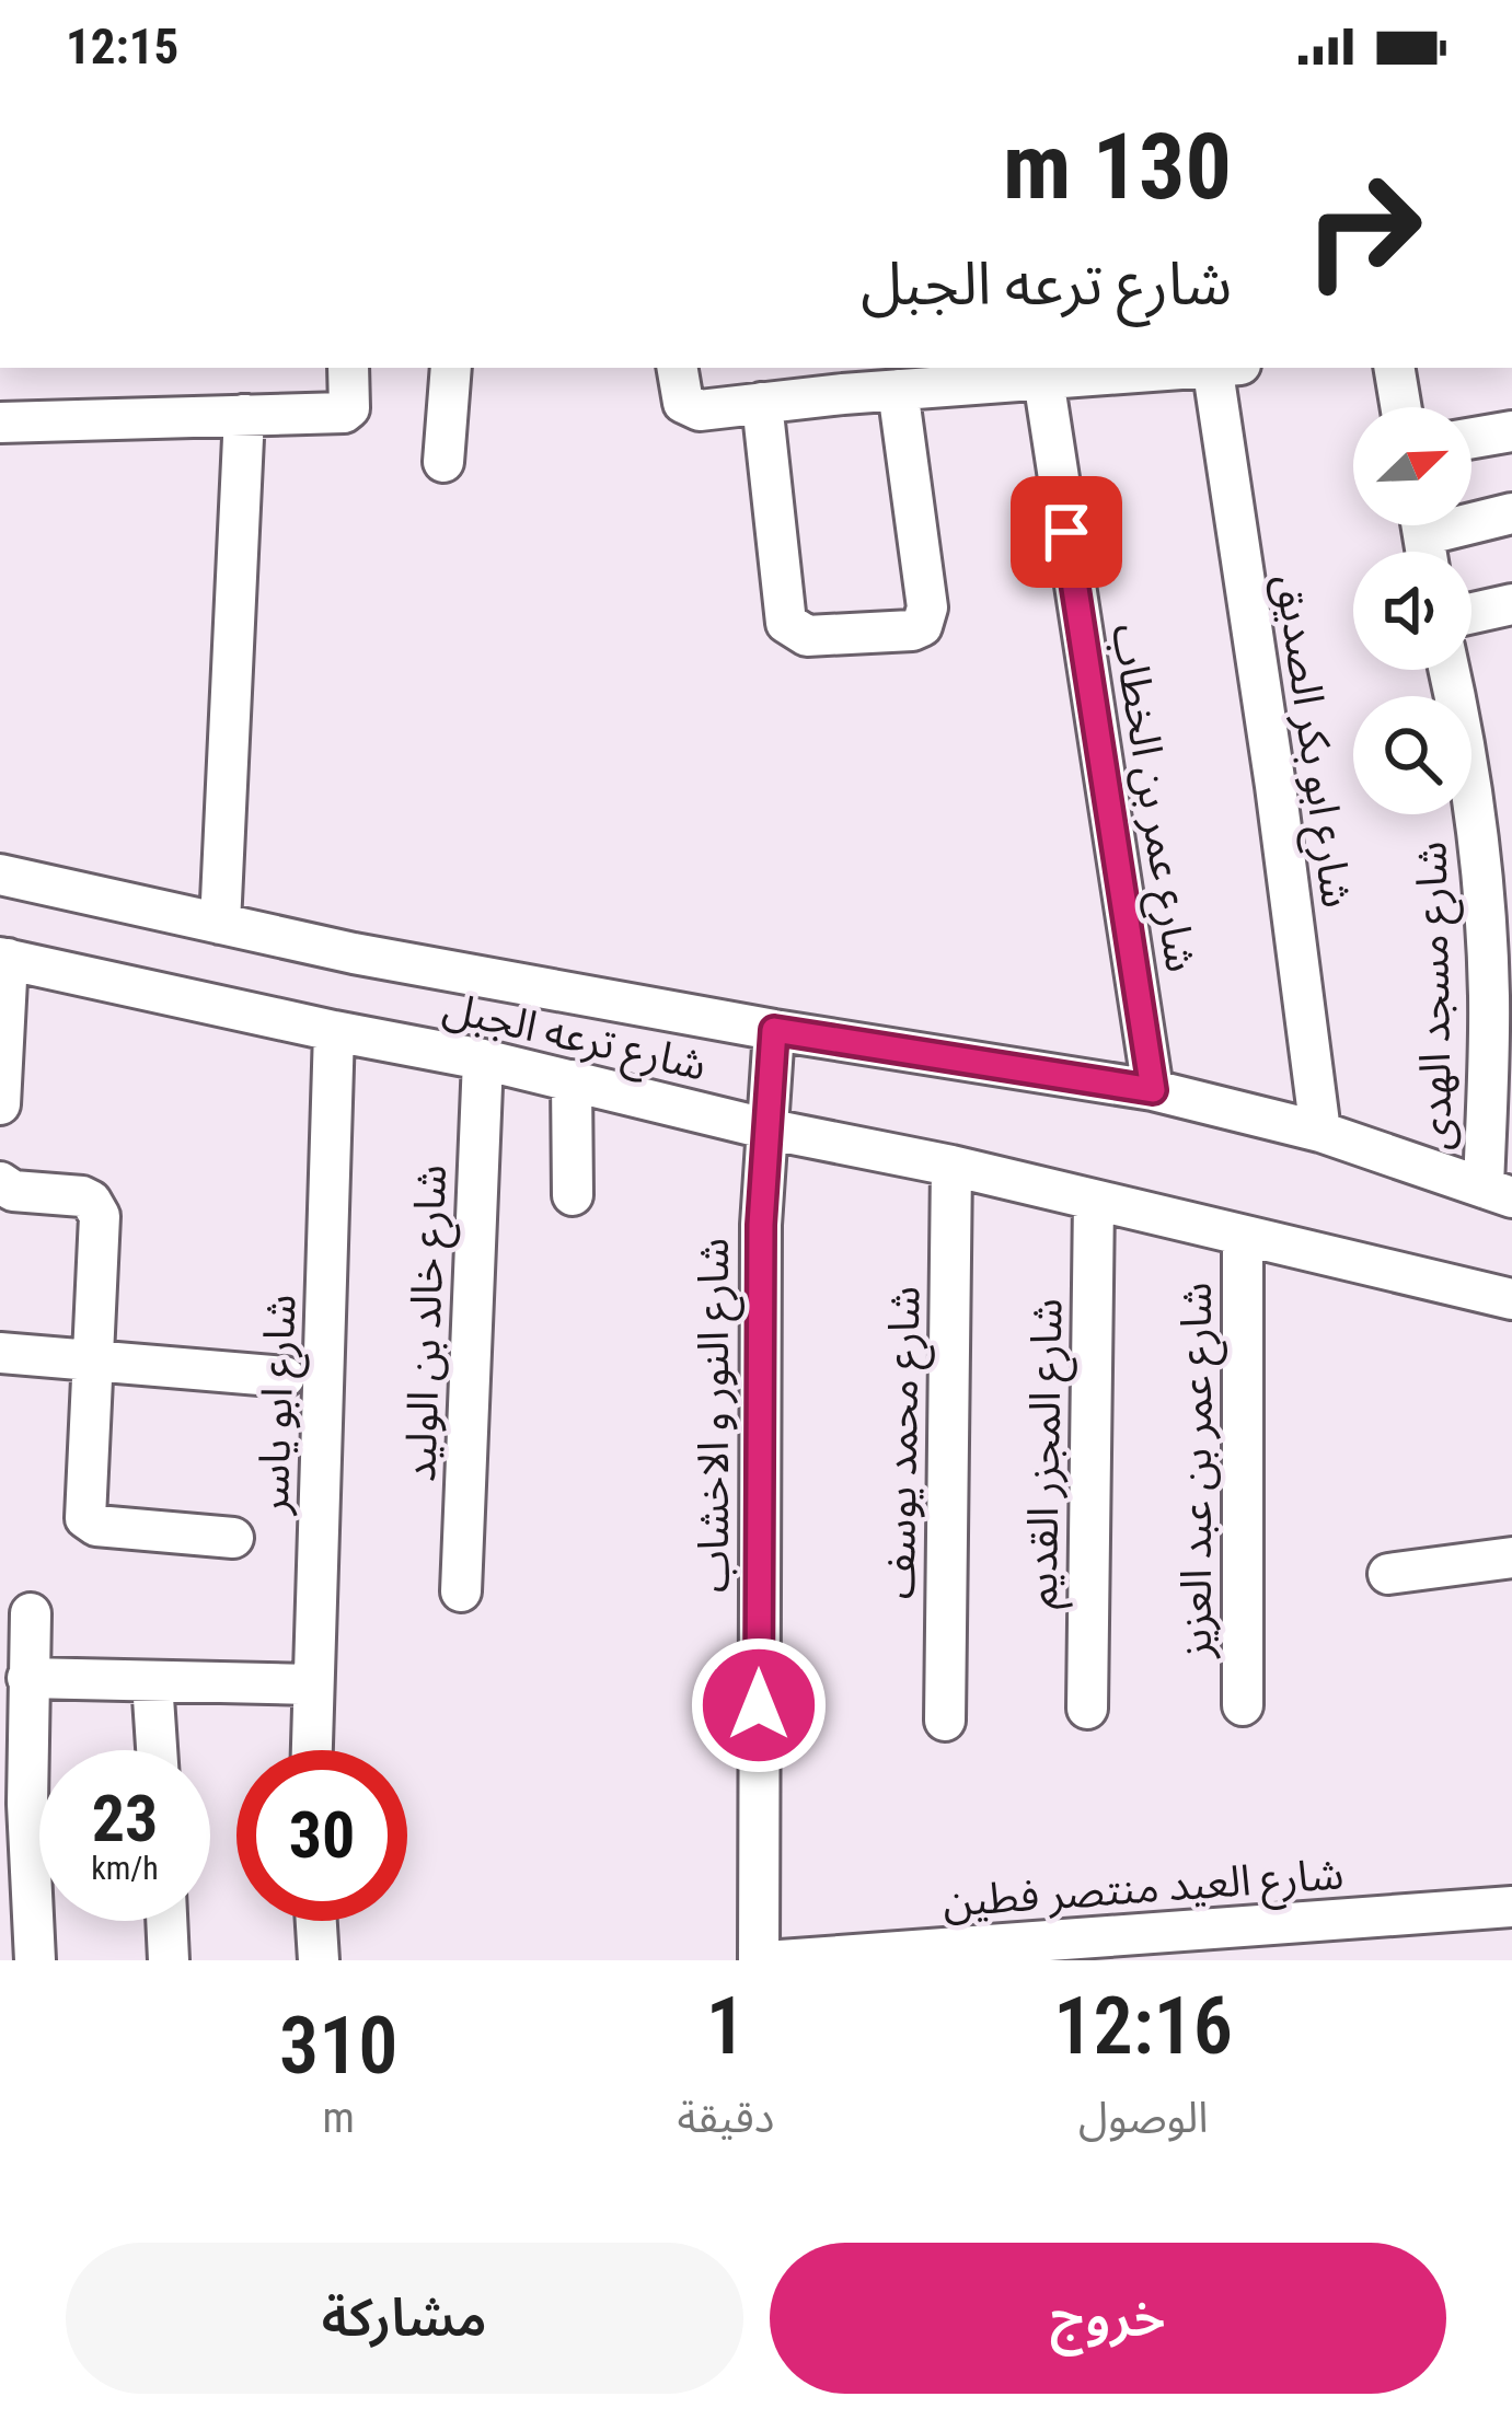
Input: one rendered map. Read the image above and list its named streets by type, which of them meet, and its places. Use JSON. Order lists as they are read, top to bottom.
{
  "streets": {
    "street": [
      "شارع ابو بكر الصديق",
      "شارع عمر بن الخطاب",
      "شارع مسجد الهدى",
      "شارع ترعه الجبل",
      "شارع خالد بن الوليد",
      "شارع ابو ياسر",
      "شارع النور و الاخشاب",
      "شارع محمد يوسف",
      "شارع المجزر القديم",
      "شارع عمر بن عبد العزيز",
      "شارع العيد منتصر فطين"
    ]
  },
  "crossings": [
    ["شارع ابو بكر الصديق", "شارع ترعه الجبل"],
    ["شارع عمر بن الخطاب", "شارع ترعه الجبل"],
    ["شارع مسجد الهدى", "شارع ترعه الجبل"],
    ["شارع ترعه الجبل", "شارع خالد بن الوليد"],
    ["شارع ترعه الجبل", "شارع ابو ياسر"],
    ["شارع ترعه الجبل", "شارع النور و الاخشاب"],
    ["شارع ترعه الجبل", "شارع محمد يوسف"],
    ["شارع ترعه الجبل", "شارع المجزر القديم"],
    ["شارع ترعه الجبل", "شارع عمر بن عبد العزيز"]
  ],
  "north": "top right",
  "page": {
    "status": "12:15",
    "turn": ["130 m", "شارع ترعه الجبل"],
    "speed": "23 km/h",
    "limit": "30",
    "eta": [
      "12:16",
      "الوصول",
      "1",
      "دقيقة",
      "310",
      "m"
    ],
    "buttons": ["خروج", "مشاركة"]
  }
}
